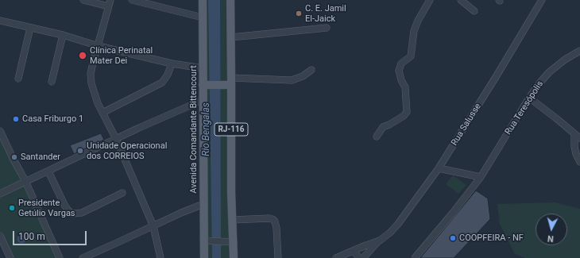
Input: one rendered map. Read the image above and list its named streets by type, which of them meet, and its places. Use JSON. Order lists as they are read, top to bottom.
{
  "streets": {
    "main road": ["Avenida Comandante Bittencourt", "RJ-116"],
    "street": ["Rua Teresópolis", "Rua Salusse"]
  },
  "water": ["Rio Bengalas"],
  "places": [
    "C. E. Jamil El-Jaick",
    "Clínica Perinatal Mater Dei",
    "Casa Friburgo 1",
    "Unidade Operacional dos CORREIOS",
    "Santander",
    "Presidente Getúlio Vargas",
    "COOPFEIRA - NF"
  ],
  "scale_bar": "100 m",
  "north": "bottom"
}
